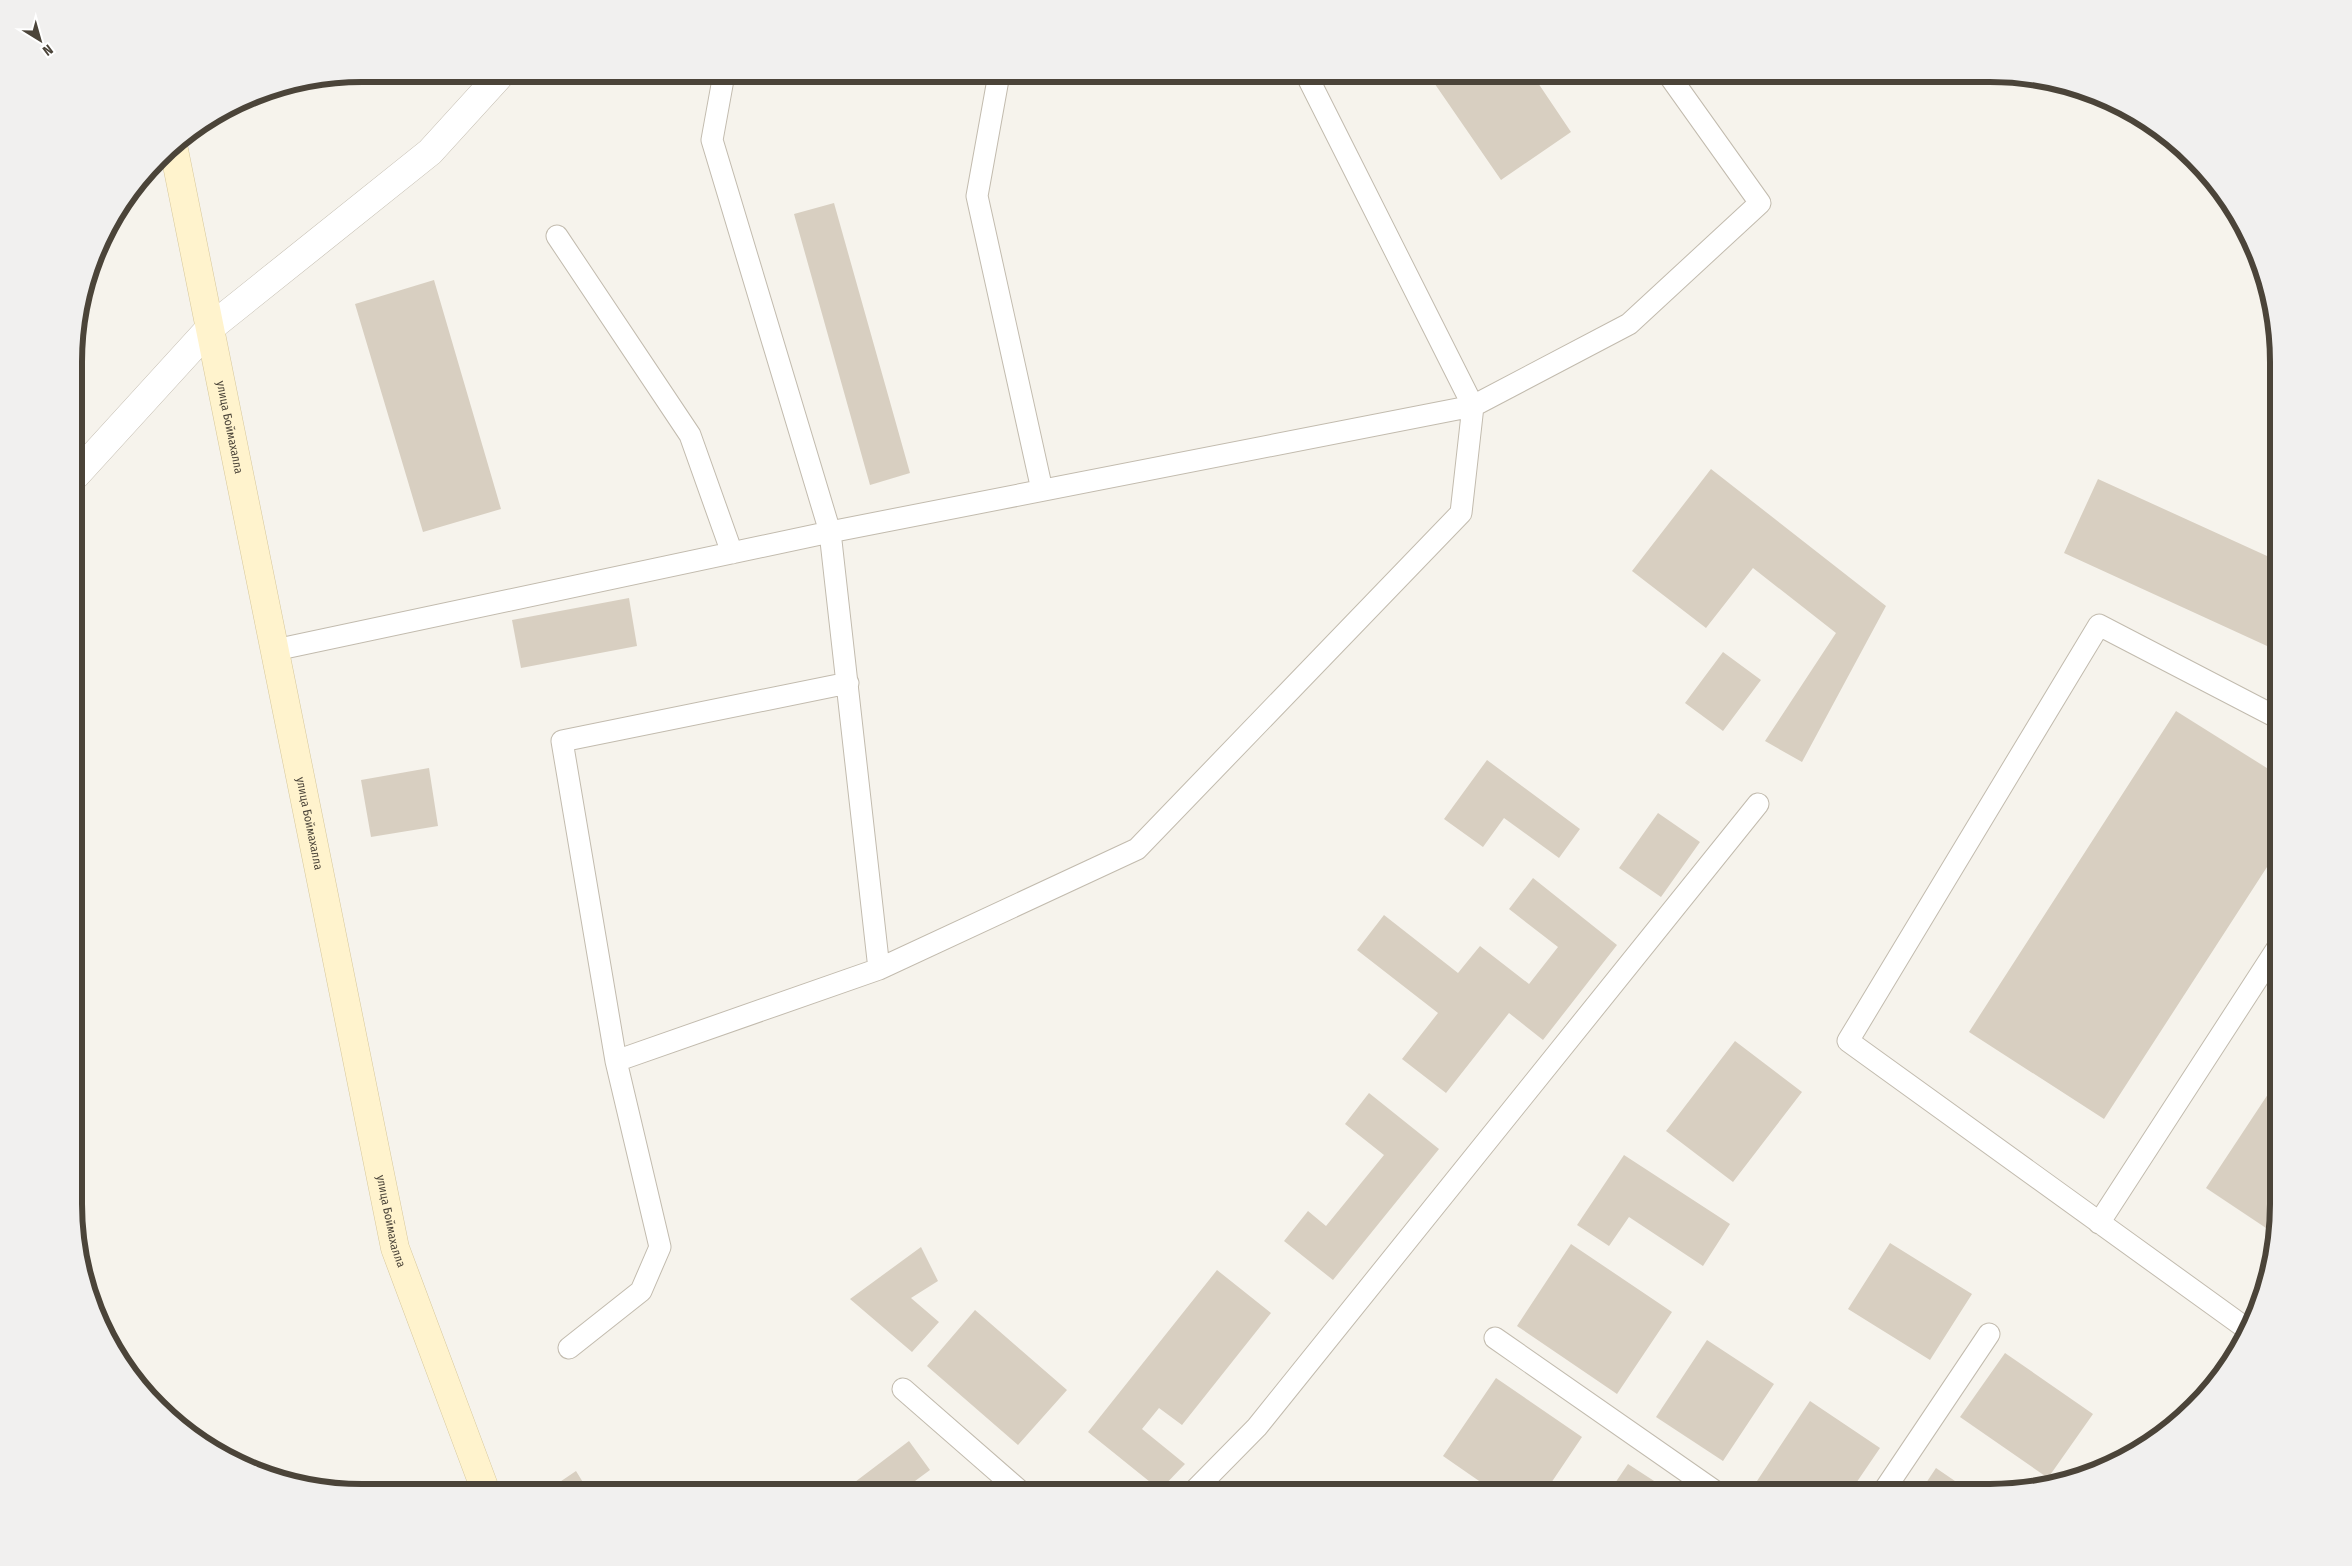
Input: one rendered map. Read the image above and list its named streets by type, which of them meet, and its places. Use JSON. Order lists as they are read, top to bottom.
{
  "streets": {
    "main road": ["улица Боймахалла"]
  },
  "north": "bottom right"
}
